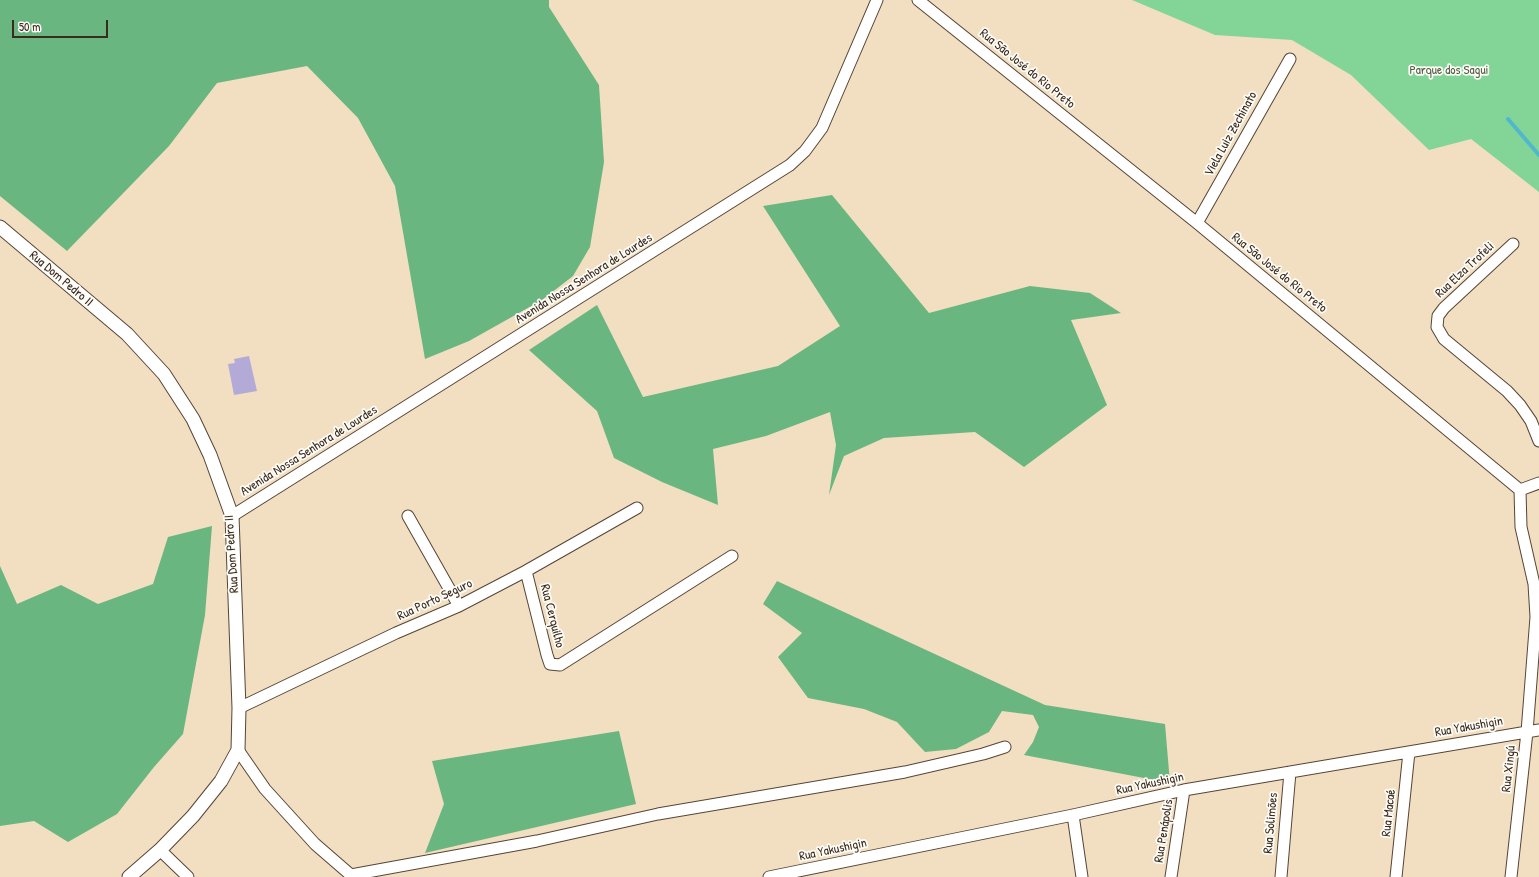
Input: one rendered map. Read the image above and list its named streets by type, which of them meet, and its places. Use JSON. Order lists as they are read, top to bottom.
{
  "streets": {
    "street": [
      "Rua São José do Rio Preto",
      "Viela Luiz Zechinato",
      "Rua Elza Trofeli",
      "Rua Dom Pedro II",
      "Avenida Nossa Senhora de Lourdes",
      "Rua Porto Seguro",
      "Rua Cerquilho",
      "Rua Yakushigin",
      "Rua Xingú",
      "Rua Macaé",
      "Rua Solimões",
      "Rua Penápolis"
    ]
  },
  "crossings": [
    ["Rua São José do Rio Preto", "Viela Luiz Zechinato"],
    ["Rua São José do Rio Preto", "Rua Xingú"],
    ["Rua Dom Pedro II", "Avenida Nossa Senhora de Lourdes"],
    ["Rua Dom Pedro II", "Rua Porto Seguro"],
    ["Rua Porto Seguro", "Rua Cerquilho"],
    ["Rua Yakushigin", "Rua Xingú"],
    ["Rua Yakushigin", "Rua Macaé"],
    ["Rua Yakushigin", "Rua Solimões"],
    ["Rua Yakushigin", "Rua Penápolis"]
  ],
  "parks": ["Parque dos Sagui"],
  "scale_bar": "50 m"
}
